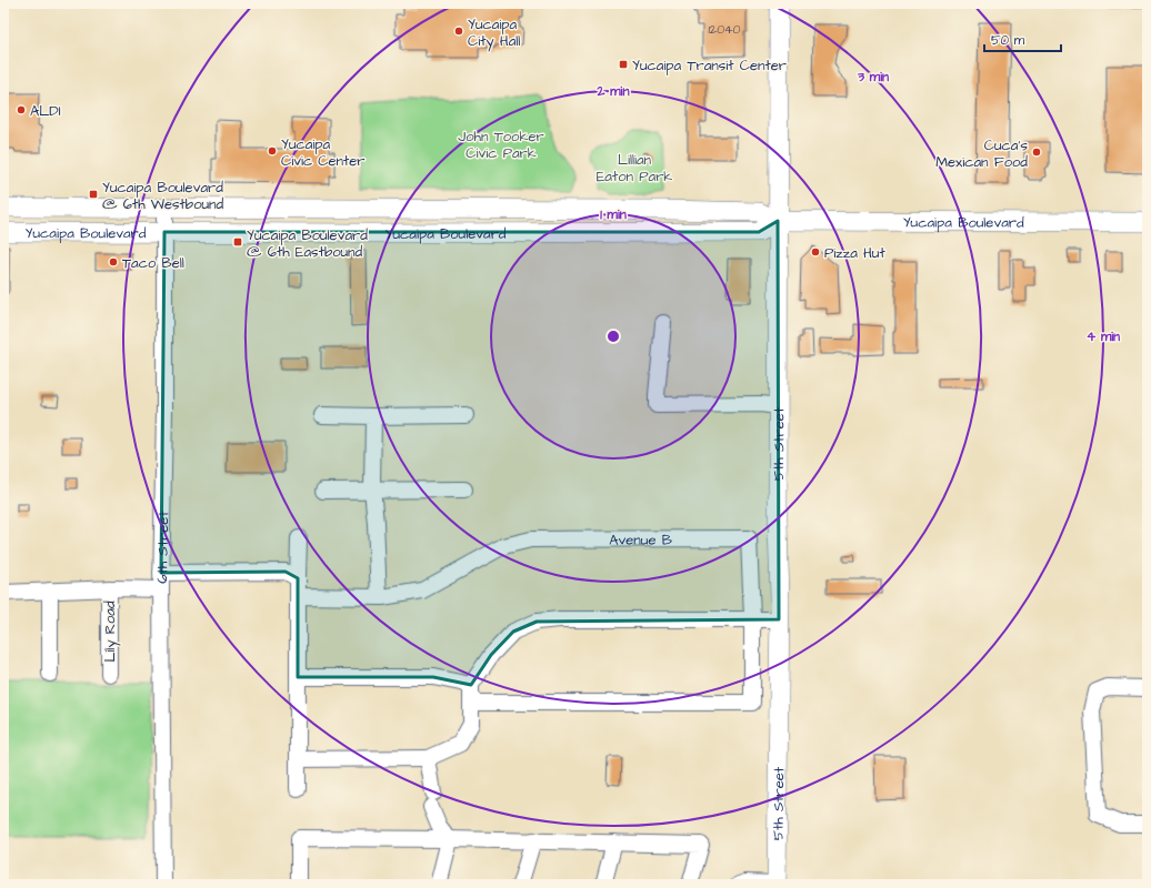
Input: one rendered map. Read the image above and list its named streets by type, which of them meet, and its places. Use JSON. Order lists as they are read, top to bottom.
{
  "streets": {
    "main road": ["Yucaipa Boulevard", "5th Street"],
    "street": ["Avenue B", "6th Street", "Lily Road"]
  },
  "crossings": [
    ["Yucaipa Boulevard", "5th Street"],
    ["Yucaipa Boulevard", "6th Street"],
    ["6th Street", "Lily Road"]
  ],
  "parks": ["John Tooker Civic Park", "Lillian Eaton Park"],
  "places": {
    "other": [
      "Yucaipa City Hall",
      "ALDI",
      "Yucaipa Civic Center",
      "Cuca's Mexican Food",
      "Pizza Hut",
      "Taco Bell"
    ],
    "transit": ["Yucaipa Transit Center", "Yucaipa Boulevard @ 6th Westbound", "Yucaipa Boulevard @ 6th Eastbound"]
  },
  "house_numbers": ["12040"],
  "scale_bar": "50 m",
  "rings": [
    "3 min",
    "2 min",
    "1 min",
    "4 min"
  ]
}
